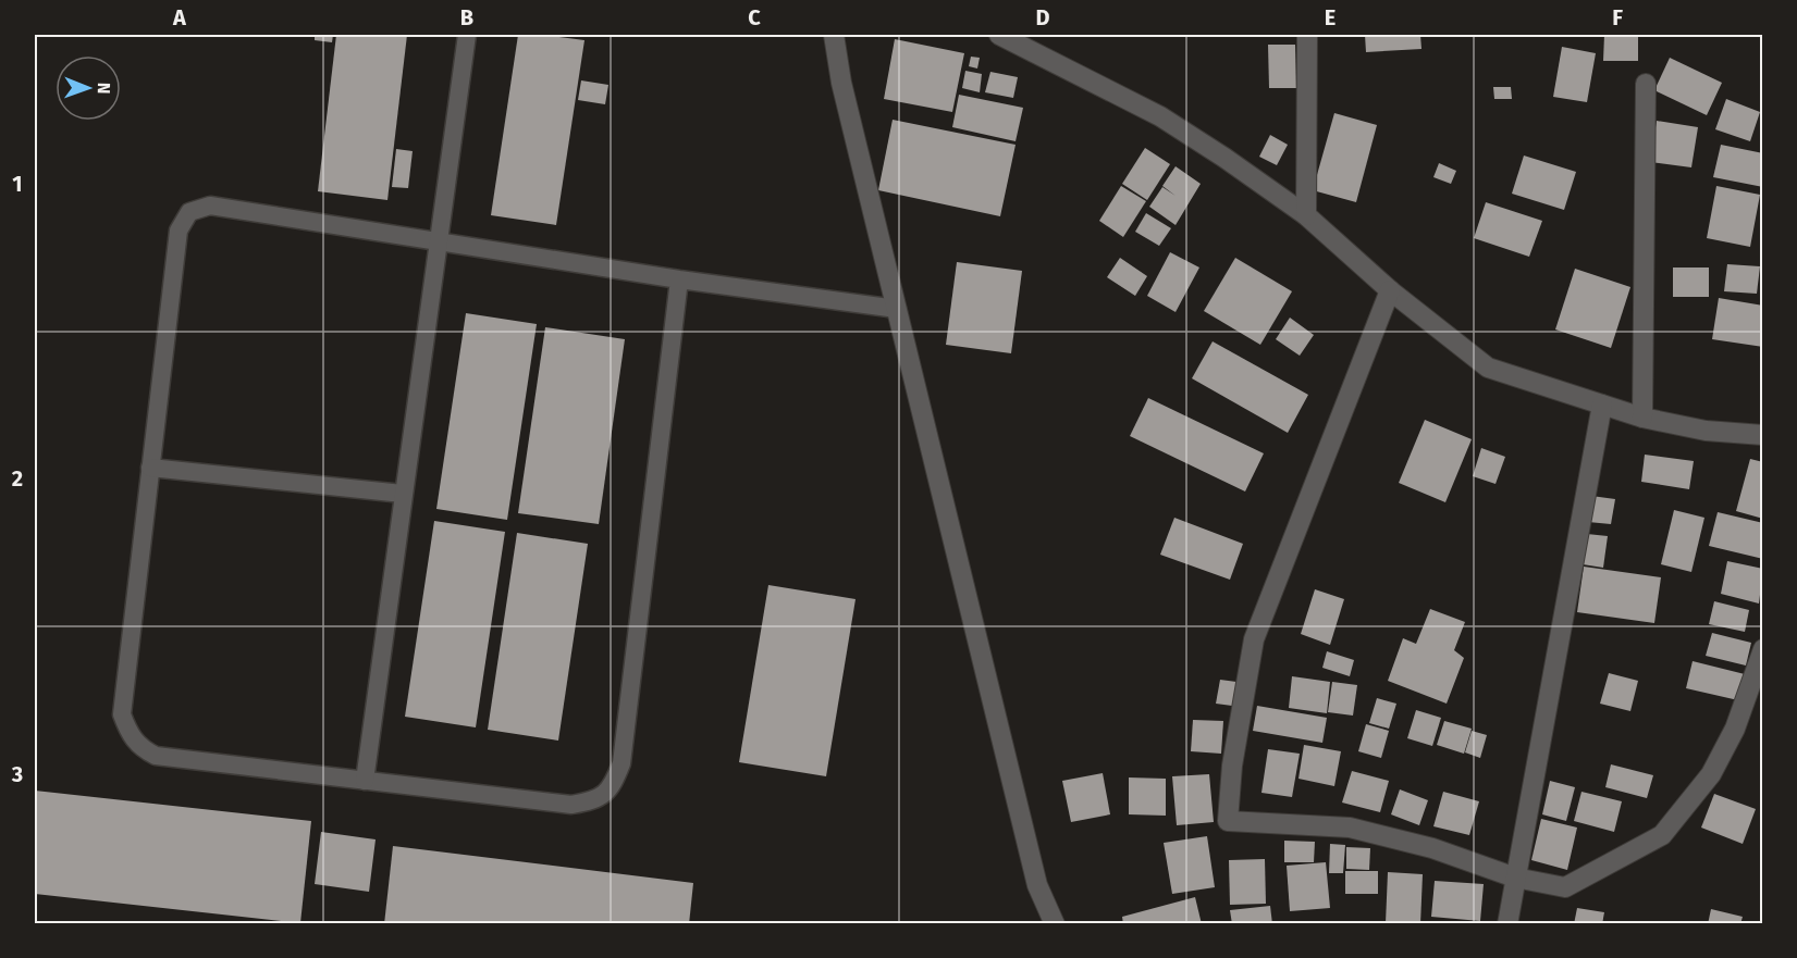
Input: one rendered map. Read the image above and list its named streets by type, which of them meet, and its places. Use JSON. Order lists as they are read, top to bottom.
{
  "north": "right",
  "grid": {
    "columns": [
      "A",
      "B",
      "C",
      "D",
      "E",
      "F"
    ],
    "rows": ["1", "2", "3"]
  }
}
